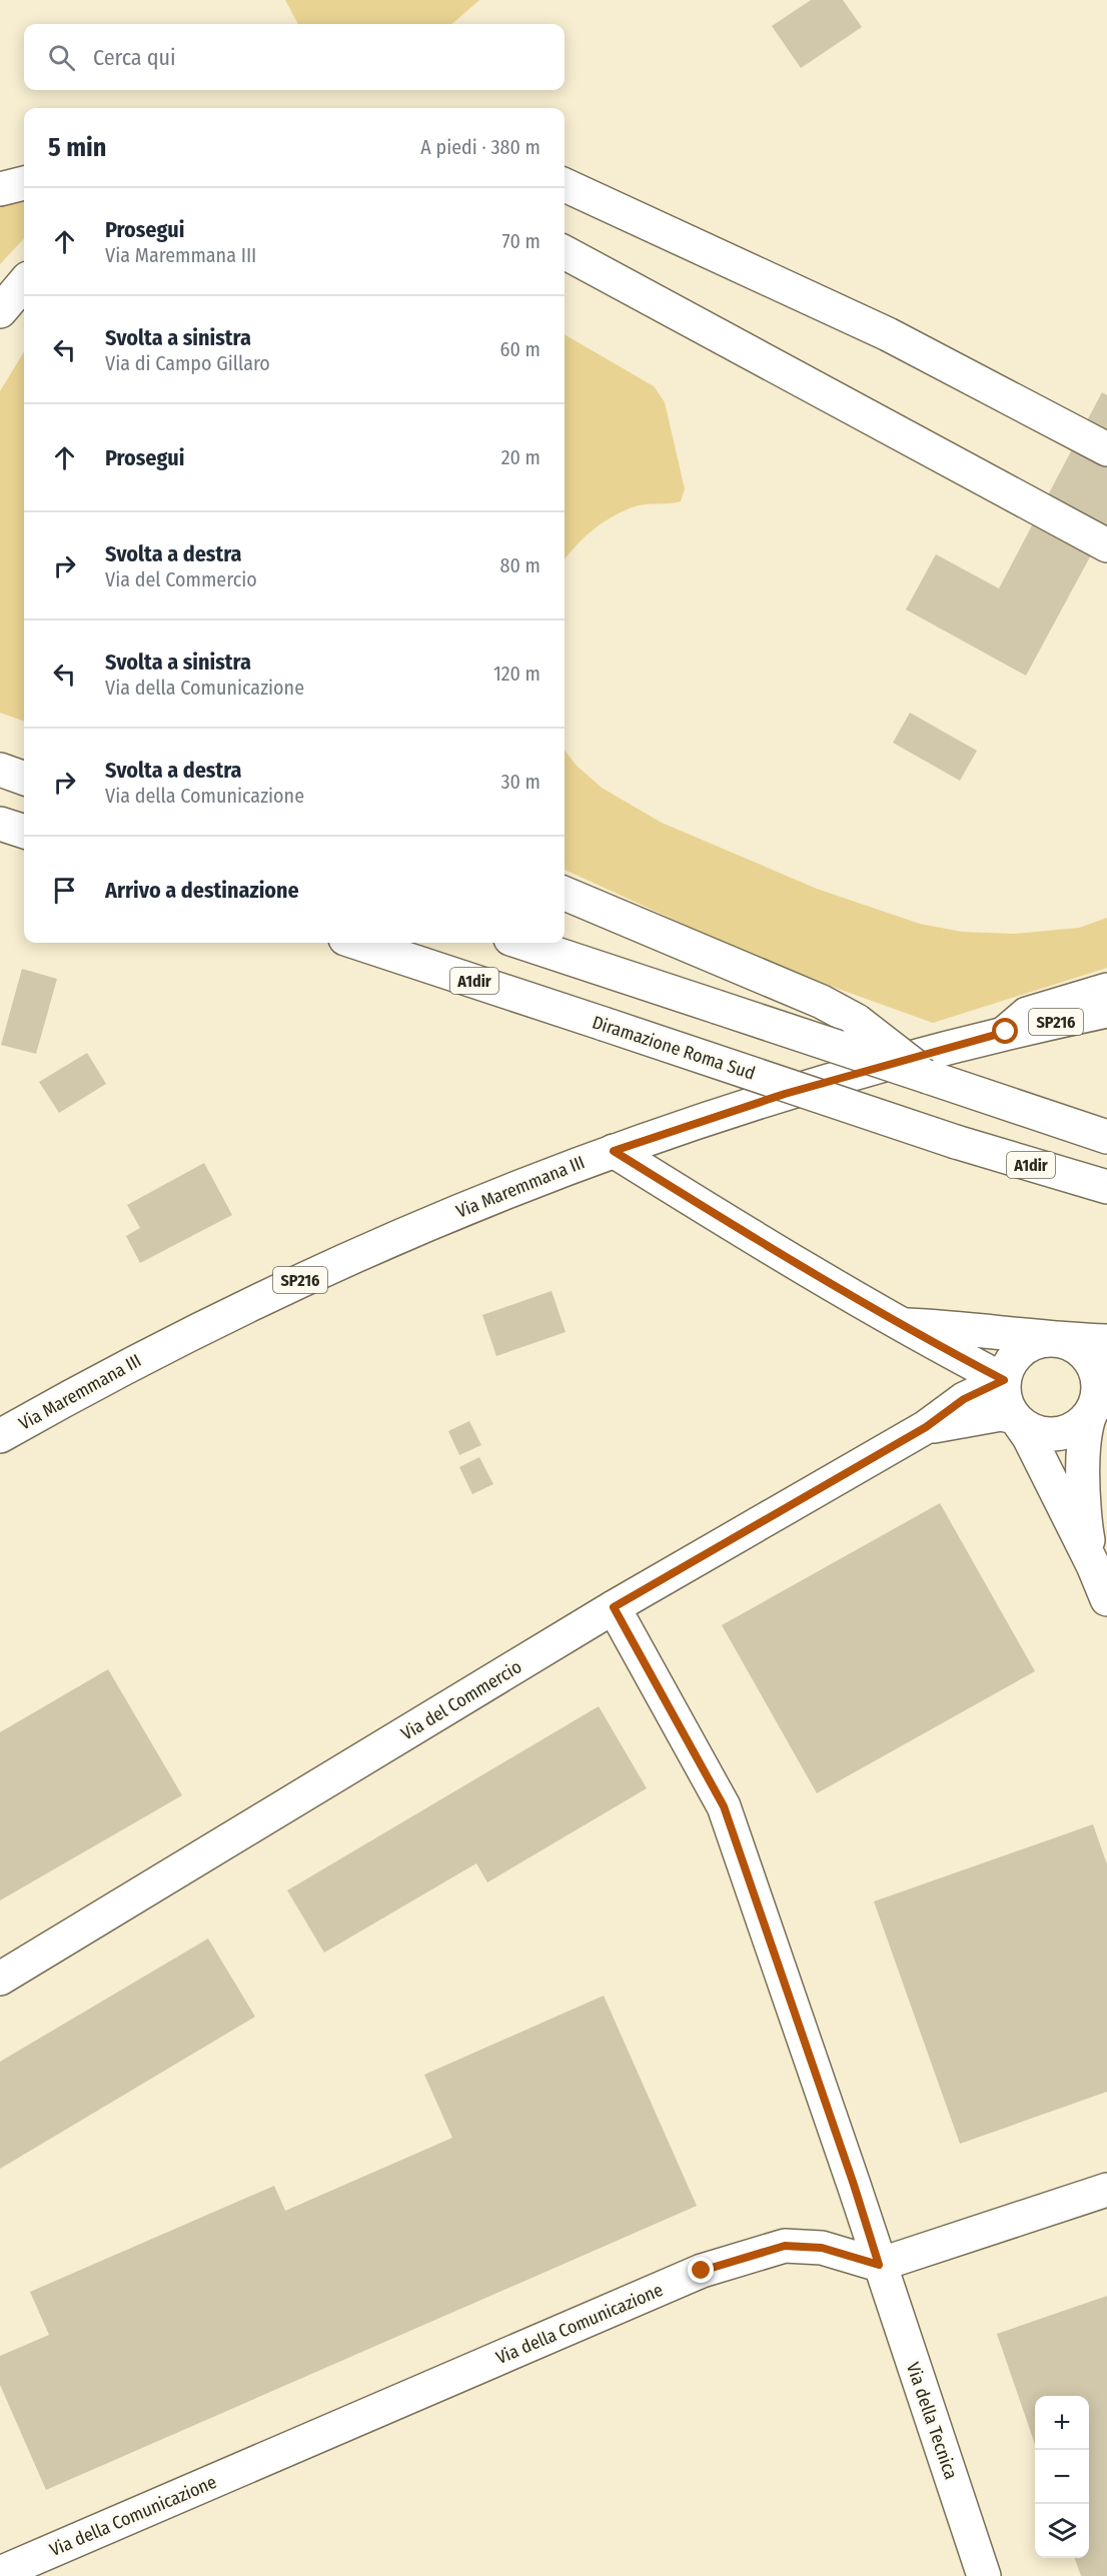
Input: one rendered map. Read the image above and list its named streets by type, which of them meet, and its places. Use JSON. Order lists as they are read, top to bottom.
{
  "streets": {
    "main road": [
      "A1dir",
      "SP216",
      "Diramazione Roma Sud",
      "Via Maremmana III",
      "Via del Commercio",
      "Via della Comunicazione",
      "Via della Tecnica"
    ]
  },
  "crossings": [
    ["Via della Comunicazione", "Via della Tecnica"]
  ],
  "page": {
    "search": "Cerca qui",
    "heading": ["5 min", "A piedi · 380 m"],
    "list": [
      ["Prosegui", "Via Maremmana III", "70 m"],
      ["Svolta a sinistra", "Via di Campo Gillaro", "60 m"],
      ["Prosegui", "20 m"],
      ["Svolta a destra", "Via del Commercio", "80 m"],
      ["Svolta a sinistra", "Via della Comunicazione", "120 m"],
      ["Svolta a destra", "Via della Comunicazione", "30 m"],
      "Arrivo a destinazione"
    ],
    "map_buttons": ["+", "−"]
  }
}
